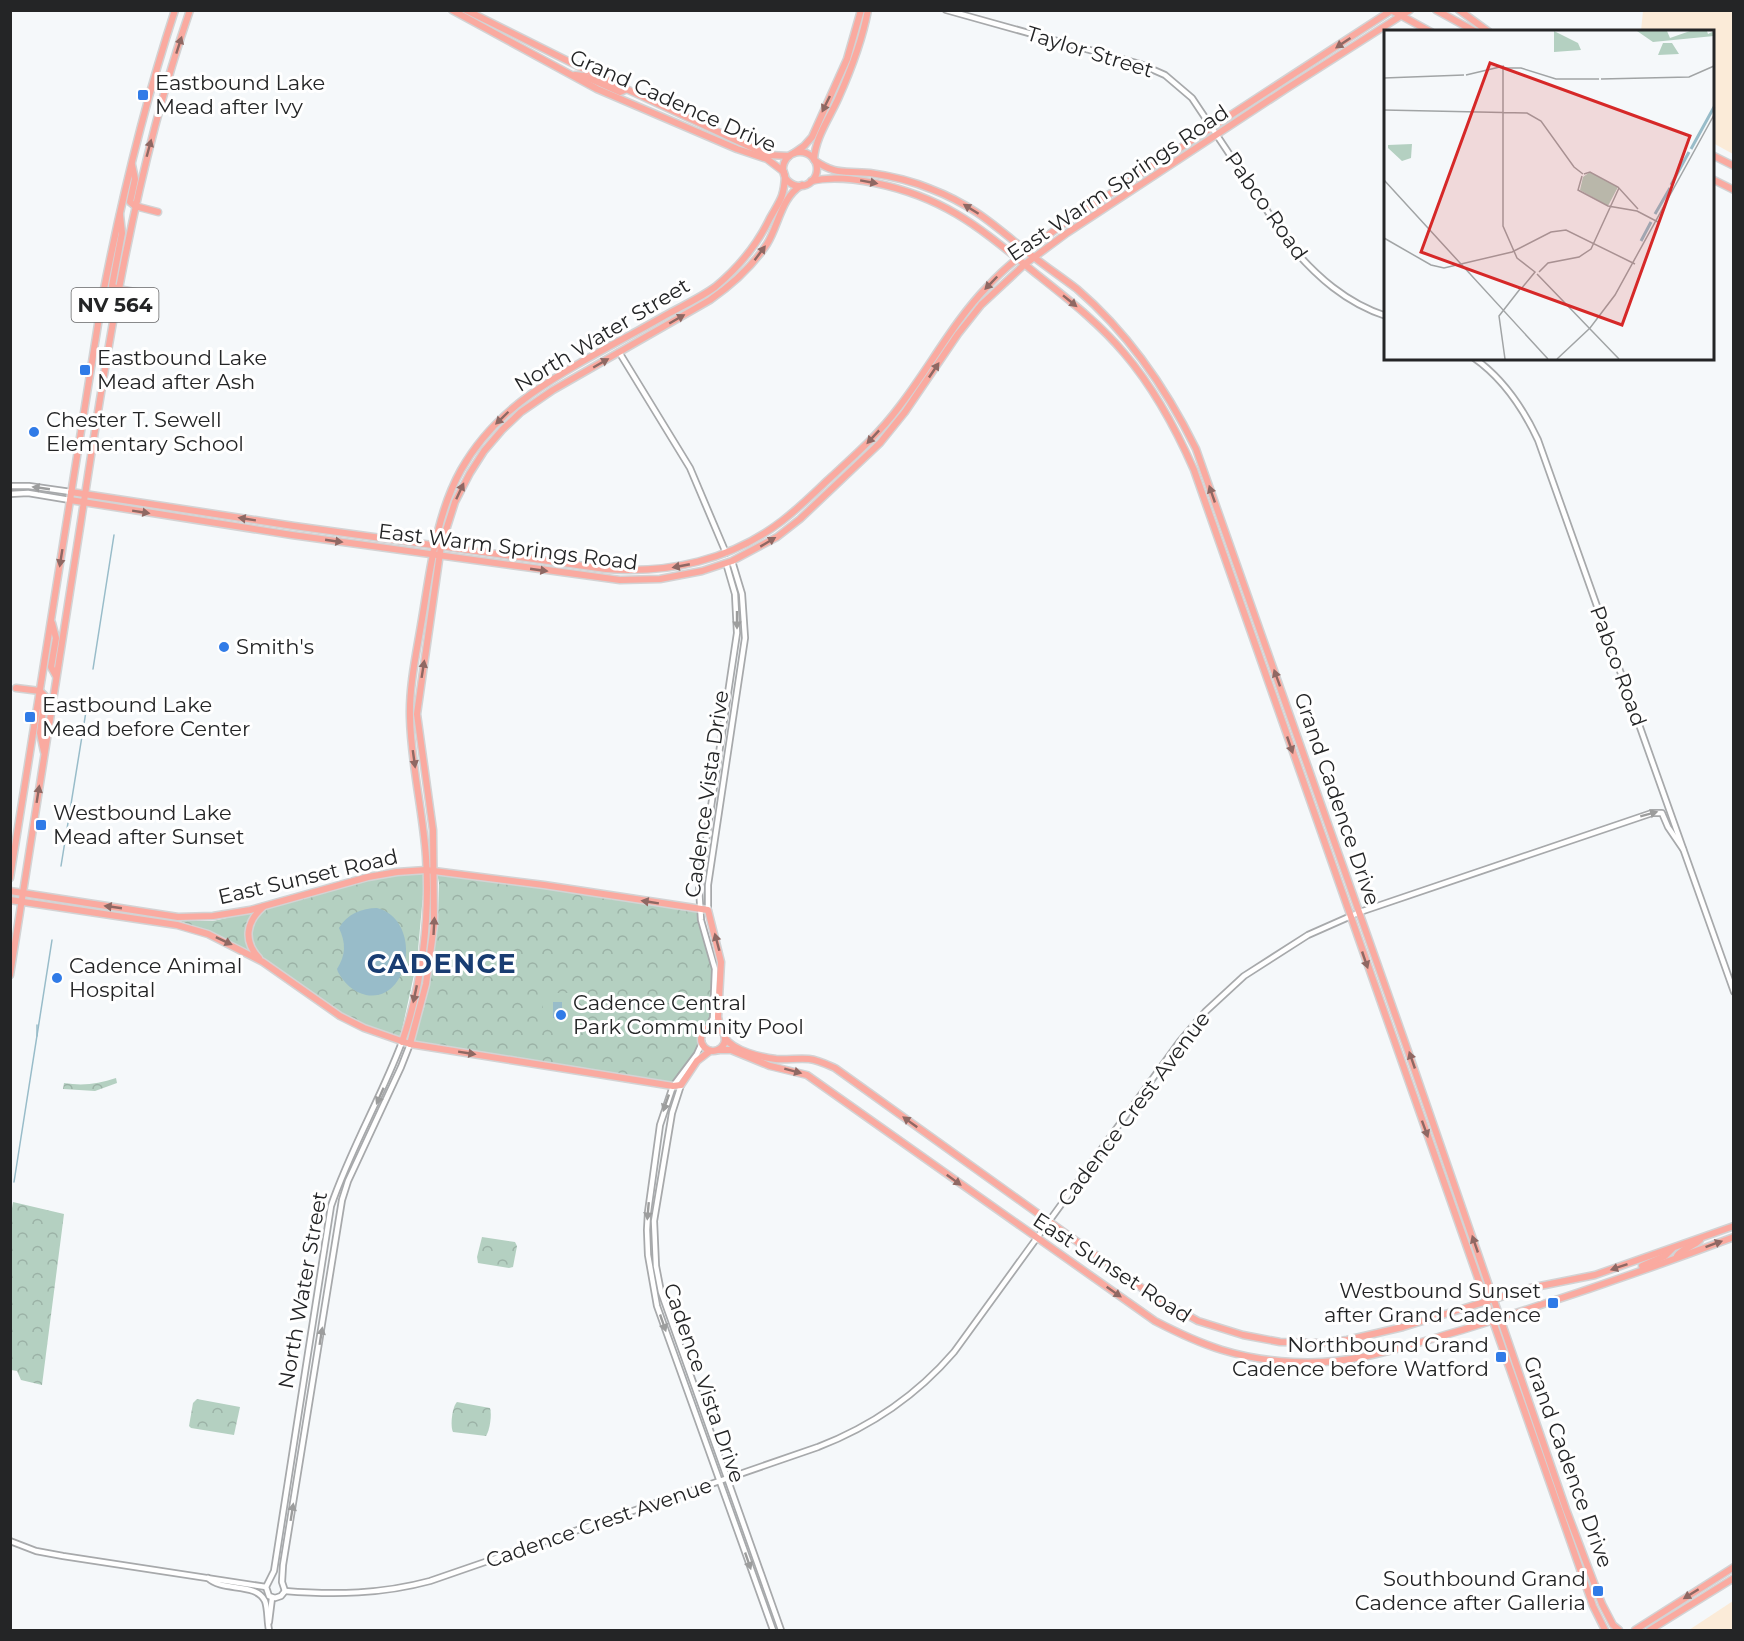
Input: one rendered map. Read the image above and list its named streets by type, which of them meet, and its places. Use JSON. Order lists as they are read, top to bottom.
{
  "streets": {
    "main road": [
      "Grand Cadence Drive",
      "East Warm Springs Road",
      "NV 564",
      "North Water Street",
      "Cadence Vista Drive",
      "East Sunset Road"
    ],
    "street": ["Taylor Street", "Pabco Road", "Cadence Crest Avenue"]
  },
  "crossings": [
    ["Taylor Street", "East Warm Springs Road"],
    ["Taylor Street", "Pabco Road"],
    ["Grand Cadence Drive", "East Warm Springs Road"],
    ["Grand Cadence Drive", "North Water Street"],
    ["Grand Cadence Drive", "East Sunset Road"],
    ["Grand Cadence Drive", "Cadence Crest Avenue"],
    ["East Warm Springs Road", "Pabco Road"],
    ["East Warm Springs Road", "NV 564"],
    ["East Warm Springs Road", "North Water Street"],
    ["East Warm Springs Road", "Cadence Vista Drive"],
    ["Pabco Road", "Cadence Crest Avenue"],
    ["NV 564", "East Sunset Road"],
    ["North Water Street", "East Sunset Road"],
    ["North Water Street", "Cadence Crest Avenue"],
    ["Cadence Vista Drive", "East Sunset Road"],
    ["Cadence Vista Drive", "Cadence Crest Avenue"],
    ["East Sunset Road", "Cadence Crest Avenue"]
  ],
  "districts": ["CADENCE"],
  "places": {
    "transit": [
      "Eastbound Lake Mead after Ivy",
      "Eastbound Lake Mead after Ash",
      "Eastbound Lake Mead before Center",
      "Westbound Lake Mead after Sunset",
      "Westbound Sunset after Grand Cadence",
      "Northbound Grand Cadence before Watford",
      "Southbound Grand Cadence after Galleria"
    ],
    "other": [
      "Chester T. Sewell Elementary School",
      "Smith's",
      "Cadence Animal Hospital",
      "Cadence Central Park Community Pool"
    ]
  }
}
